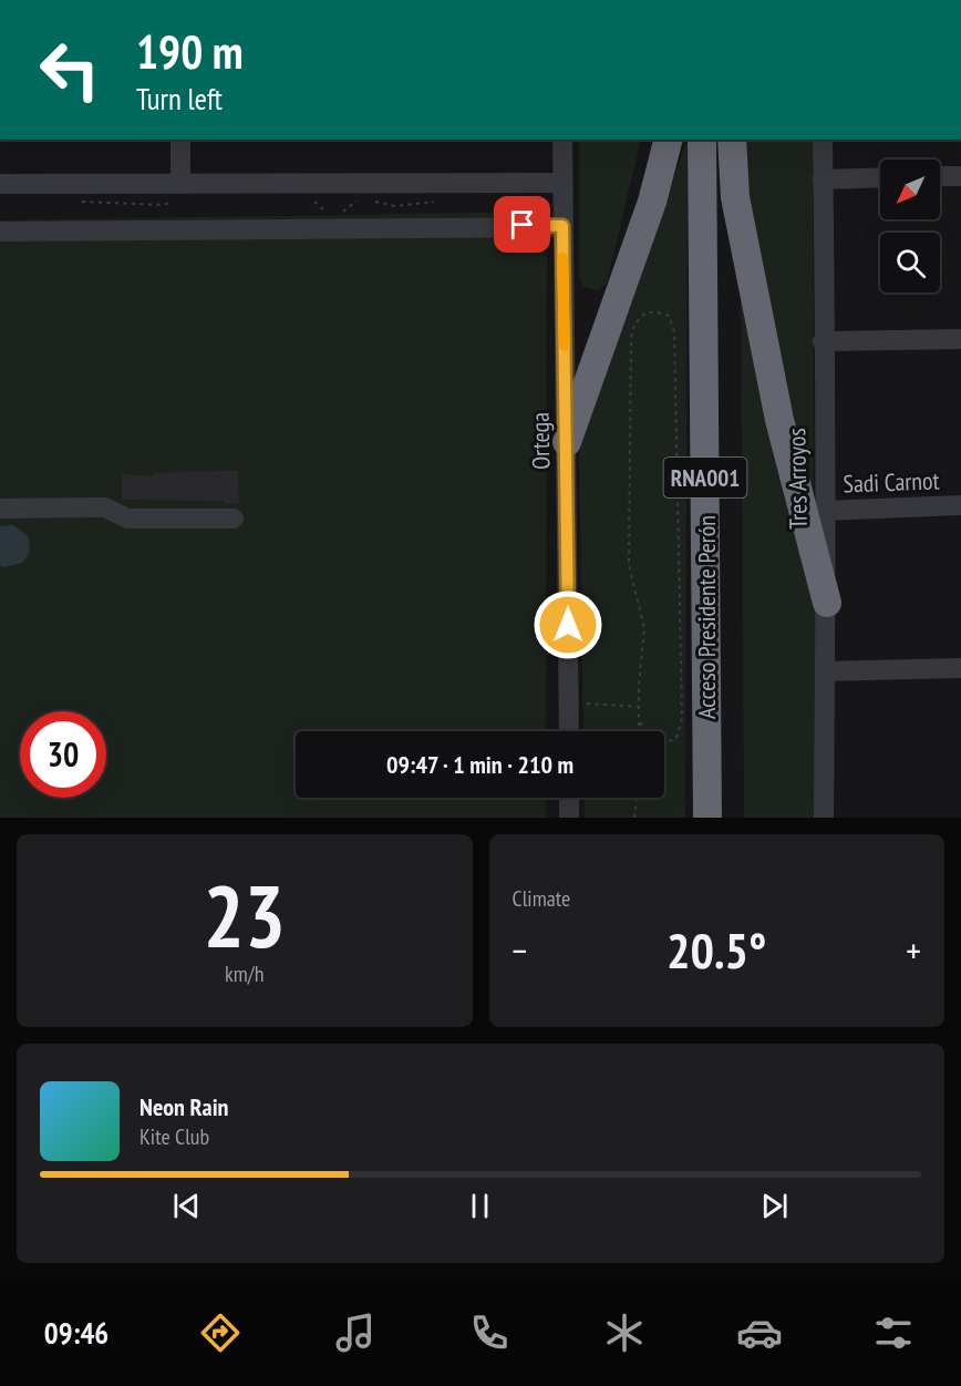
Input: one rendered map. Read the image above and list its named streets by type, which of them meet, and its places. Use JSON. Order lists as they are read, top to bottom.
{
  "streets": {
    "highway": ["RNA001", "Acceso Presidente Perón"],
    "street": ["Ortega", "Tres Arroyos", "Sadi Carnot"]
  },
  "crossings": [
    ["Tres Arroyos", "Sadi Carnot"]
  ],
  "north": "bottom left",
  "page": {
    "turn": ["190 m", "Turn left"],
    "limit": "30",
    "trip": "09:47 · 1 min · 210 m",
    "tile": [
      ["23", "km/h"],
      "Climate"
    ],
    "heat": ["−", "20.5°", "+"],
    "song": ["Neon Rain", "Kite Club"],
    "tabs": "09:46"
  }
}
